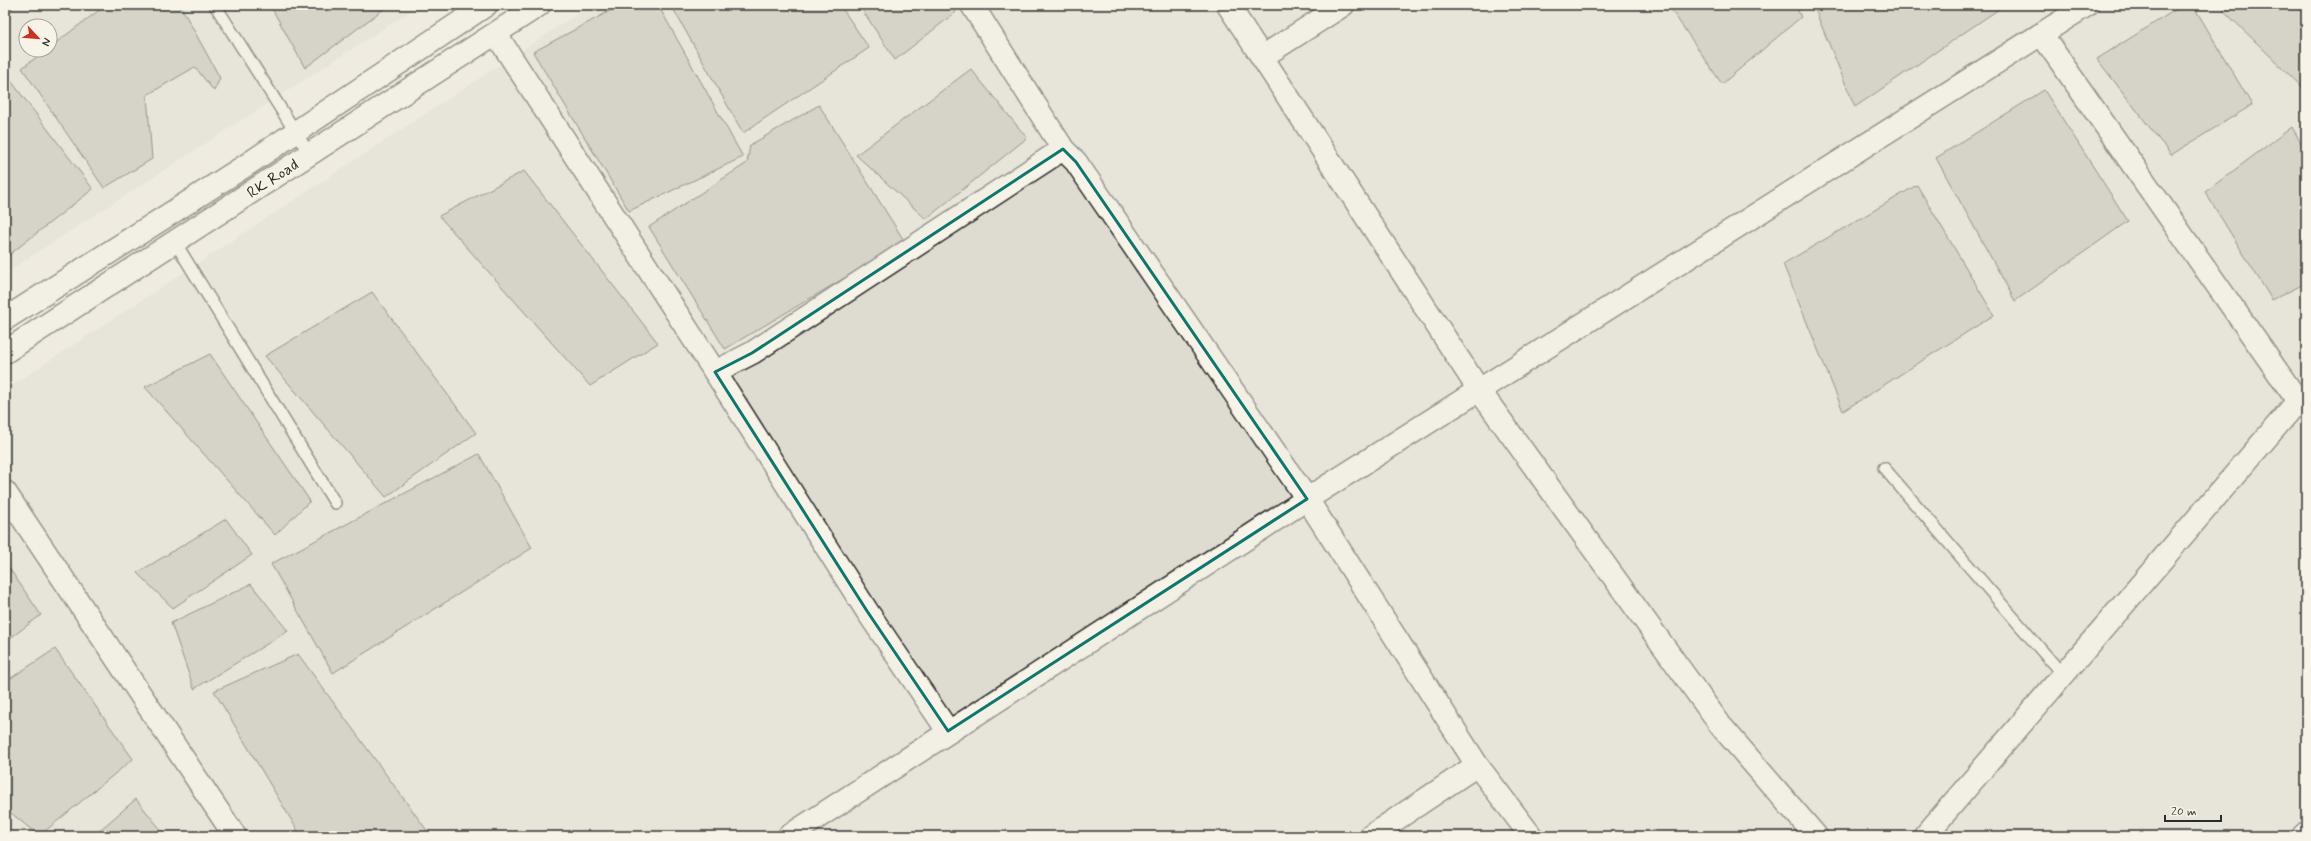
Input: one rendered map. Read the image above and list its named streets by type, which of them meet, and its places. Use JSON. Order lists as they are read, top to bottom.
{
  "streets": {
    "street": ["RK Road"]
  },
  "scale_bar": "20 m",
  "north": "bottom right"
}
